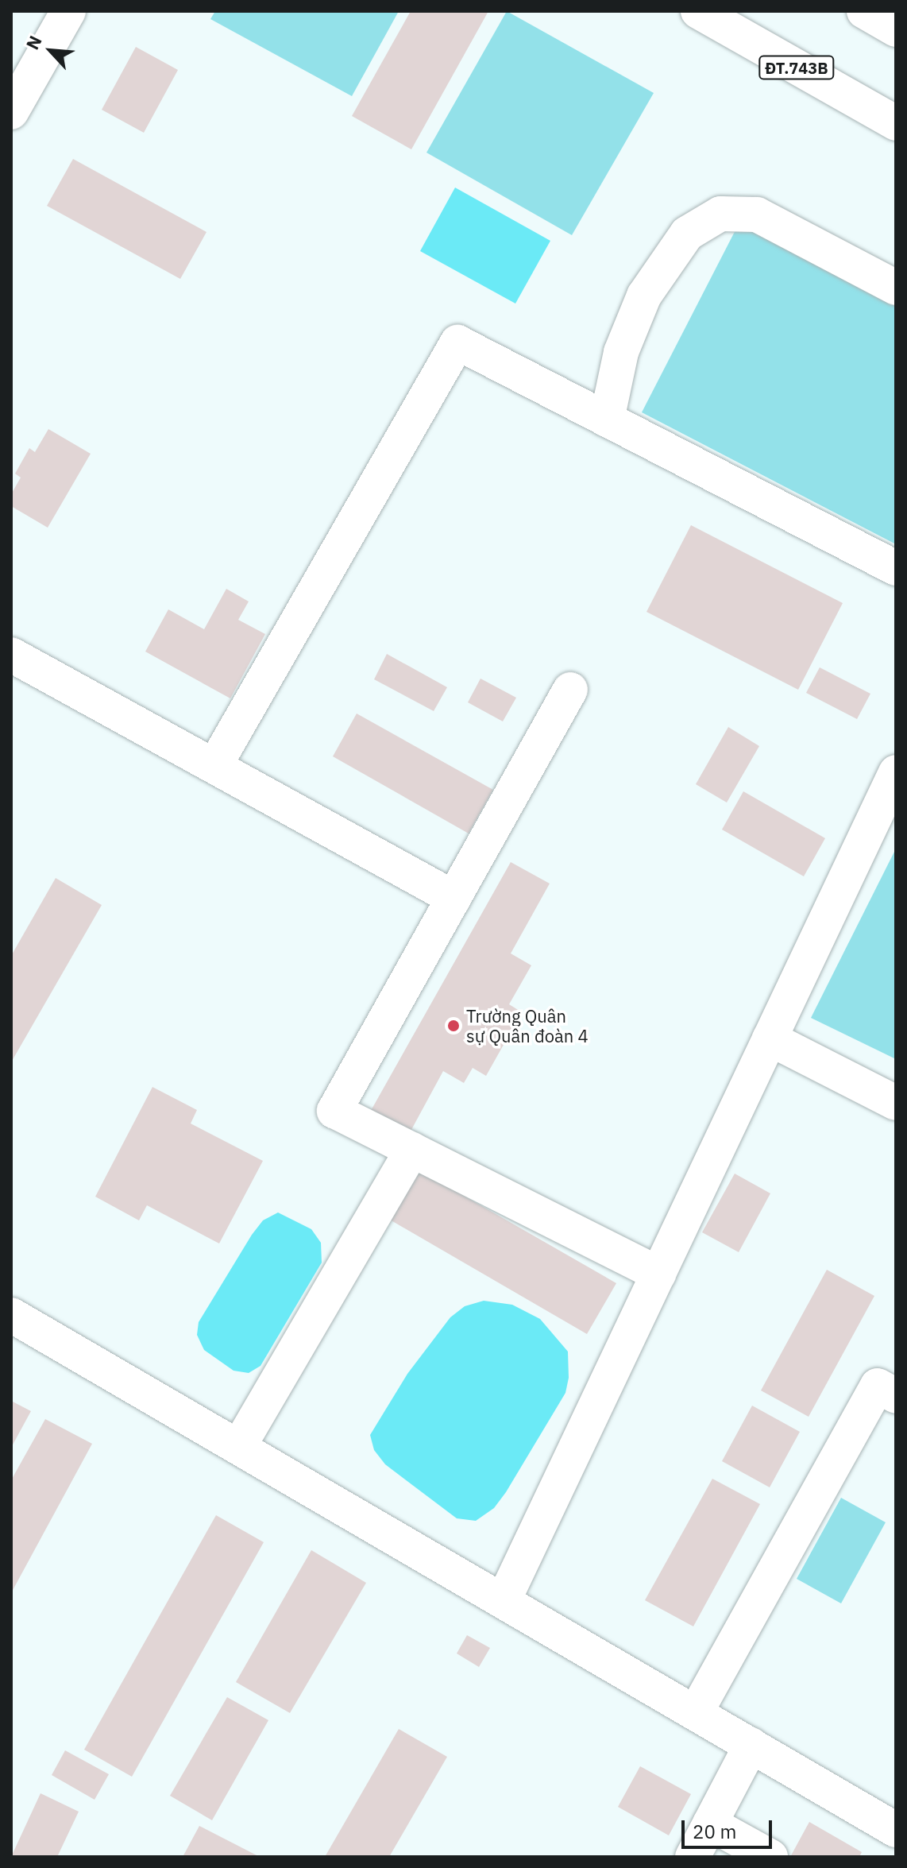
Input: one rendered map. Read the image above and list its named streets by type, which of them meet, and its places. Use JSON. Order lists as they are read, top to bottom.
{
  "streets": {
    "main road": ["ĐT.743B"]
  },
  "places": ["Trường Quân sự Quân đoàn 4"],
  "scale_bar": "20 m",
  "north": "top left"
}
